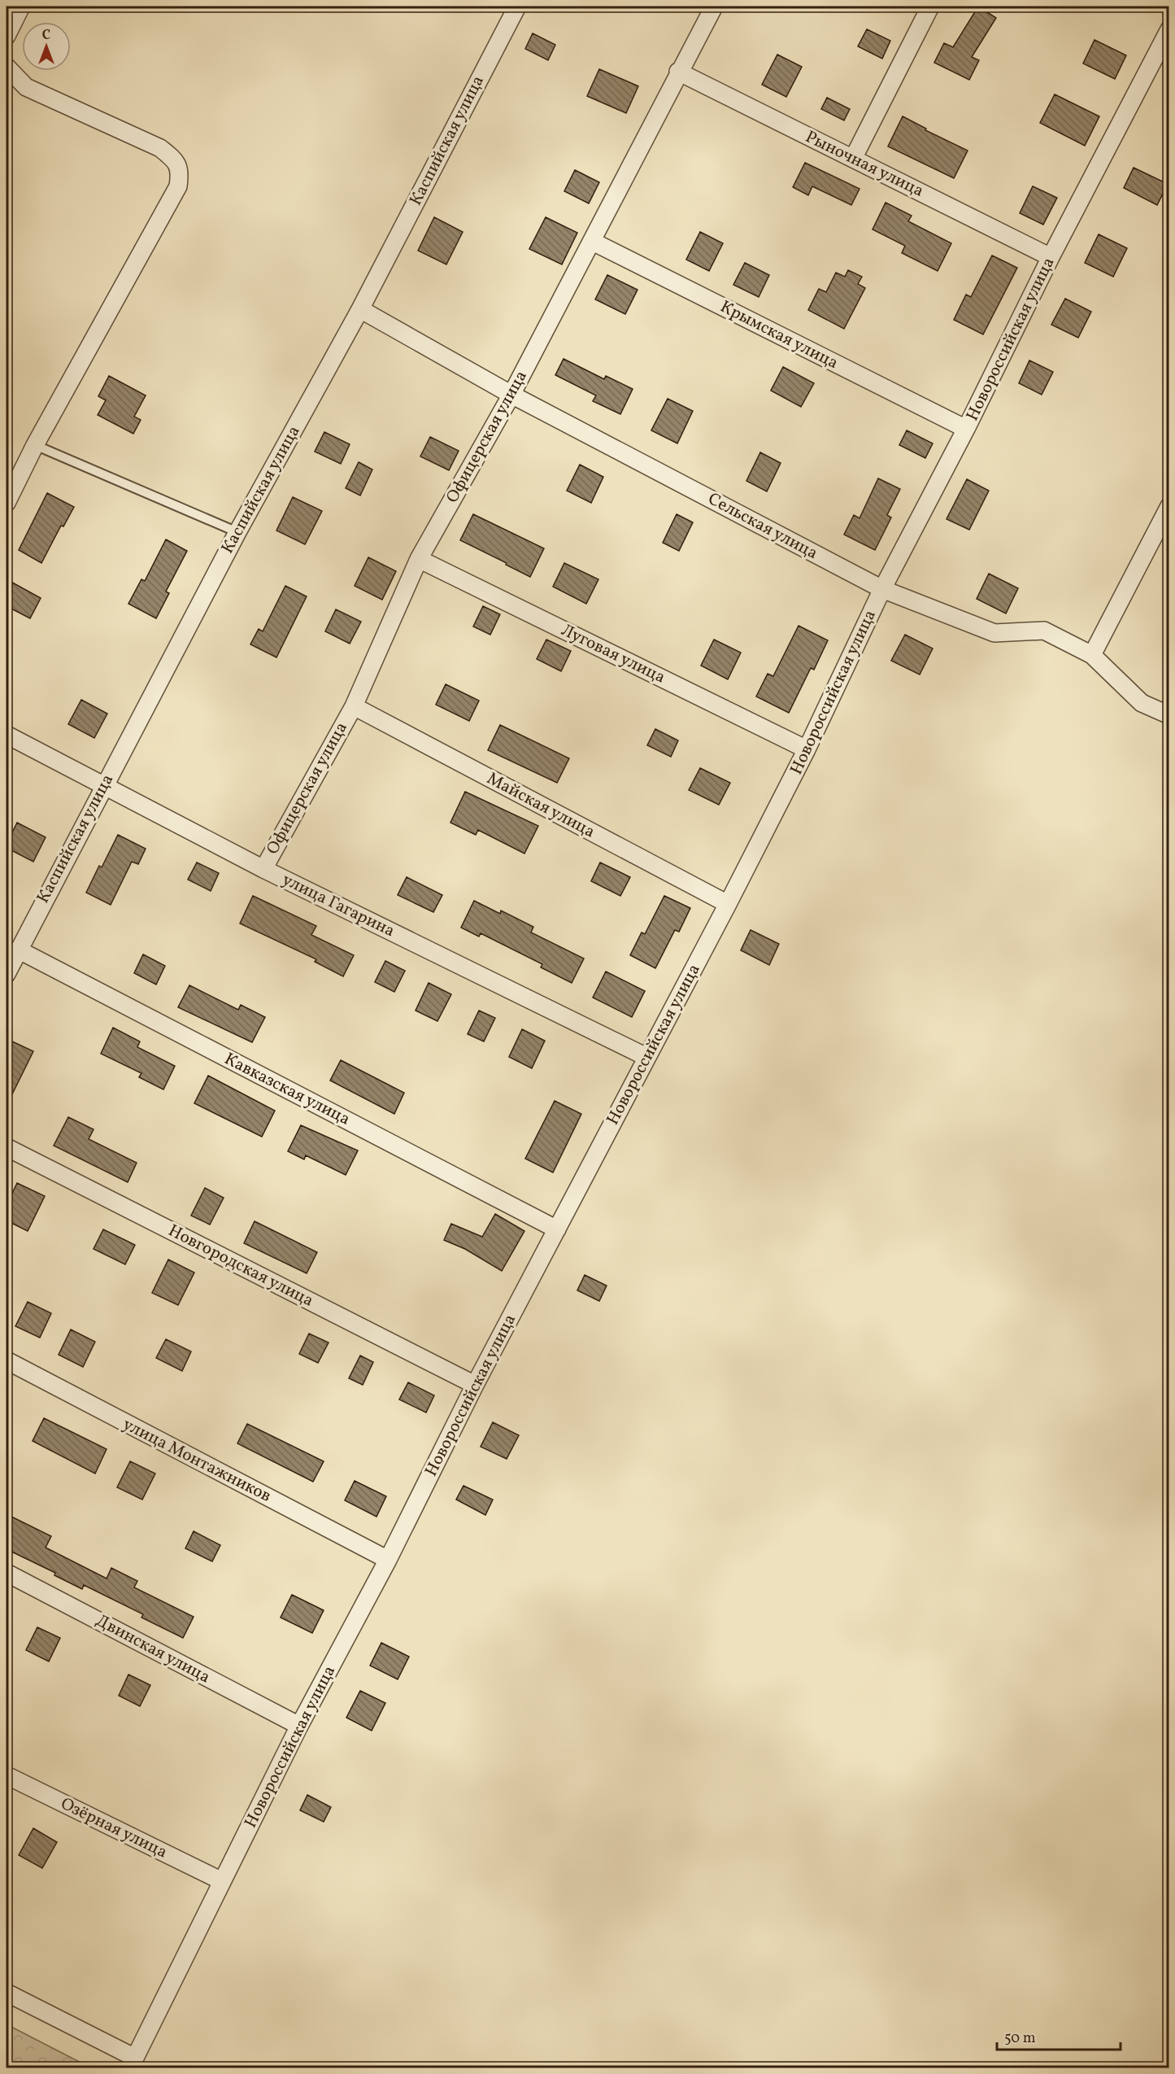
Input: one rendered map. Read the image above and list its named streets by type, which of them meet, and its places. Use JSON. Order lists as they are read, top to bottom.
{
  "streets": {
    "street": [
      "Каспийская улица",
      "Рыночная улица",
      "Крымская улица",
      "Новороссийская улица",
      "Офицерская улица",
      "Сельская улица",
      "Луговая улица",
      "Майская улица",
      "улица Гагарина",
      "Кавказская улица",
      "Новгородская улица",
      "улица Монтажников",
      "Двинская улица",
      "Озёрная улица"
    ]
  },
  "crossings": [
    ["Каспийская улица", "Сельская улица"],
    ["Каспийская улица", "улица Гагарина"],
    ["Каспийская улица", "Кавказская улица"],
    ["Рыночная улица", "Новороссийская улица"],
    ["Рыночная улица", "Офицерская улица"],
    ["Крымская улица", "Новороссийская улица"],
    ["Крымская улица", "Офицерская улица"],
    ["Новороссийская улица", "Сельская улица"],
    ["Новороссийская улица", "Луговая улица"],
    ["Новороссийская улица", "Майская улица"],
    ["Новороссийская улица", "улица Гагарина"],
    ["Новороссийская улица", "Кавказская улица"],
    ["Новороссийская улица", "Новгородская улица"],
    ["Новороссийская улица", "улица Монтажников"],
    ["Новороссийская улица", "Двинская улица"],
    ["Новороссийская улица", "Озёрная улица"],
    ["Офицерская улица", "Сельская улица"],
    ["Офицерская улица", "Луговая улица"],
    ["Офицерская улица", "Майская улица"],
    ["Офицерская улица", "улица Гагарина"]
  ],
  "scale_bar": "50 m",
  "north": "top"
}
